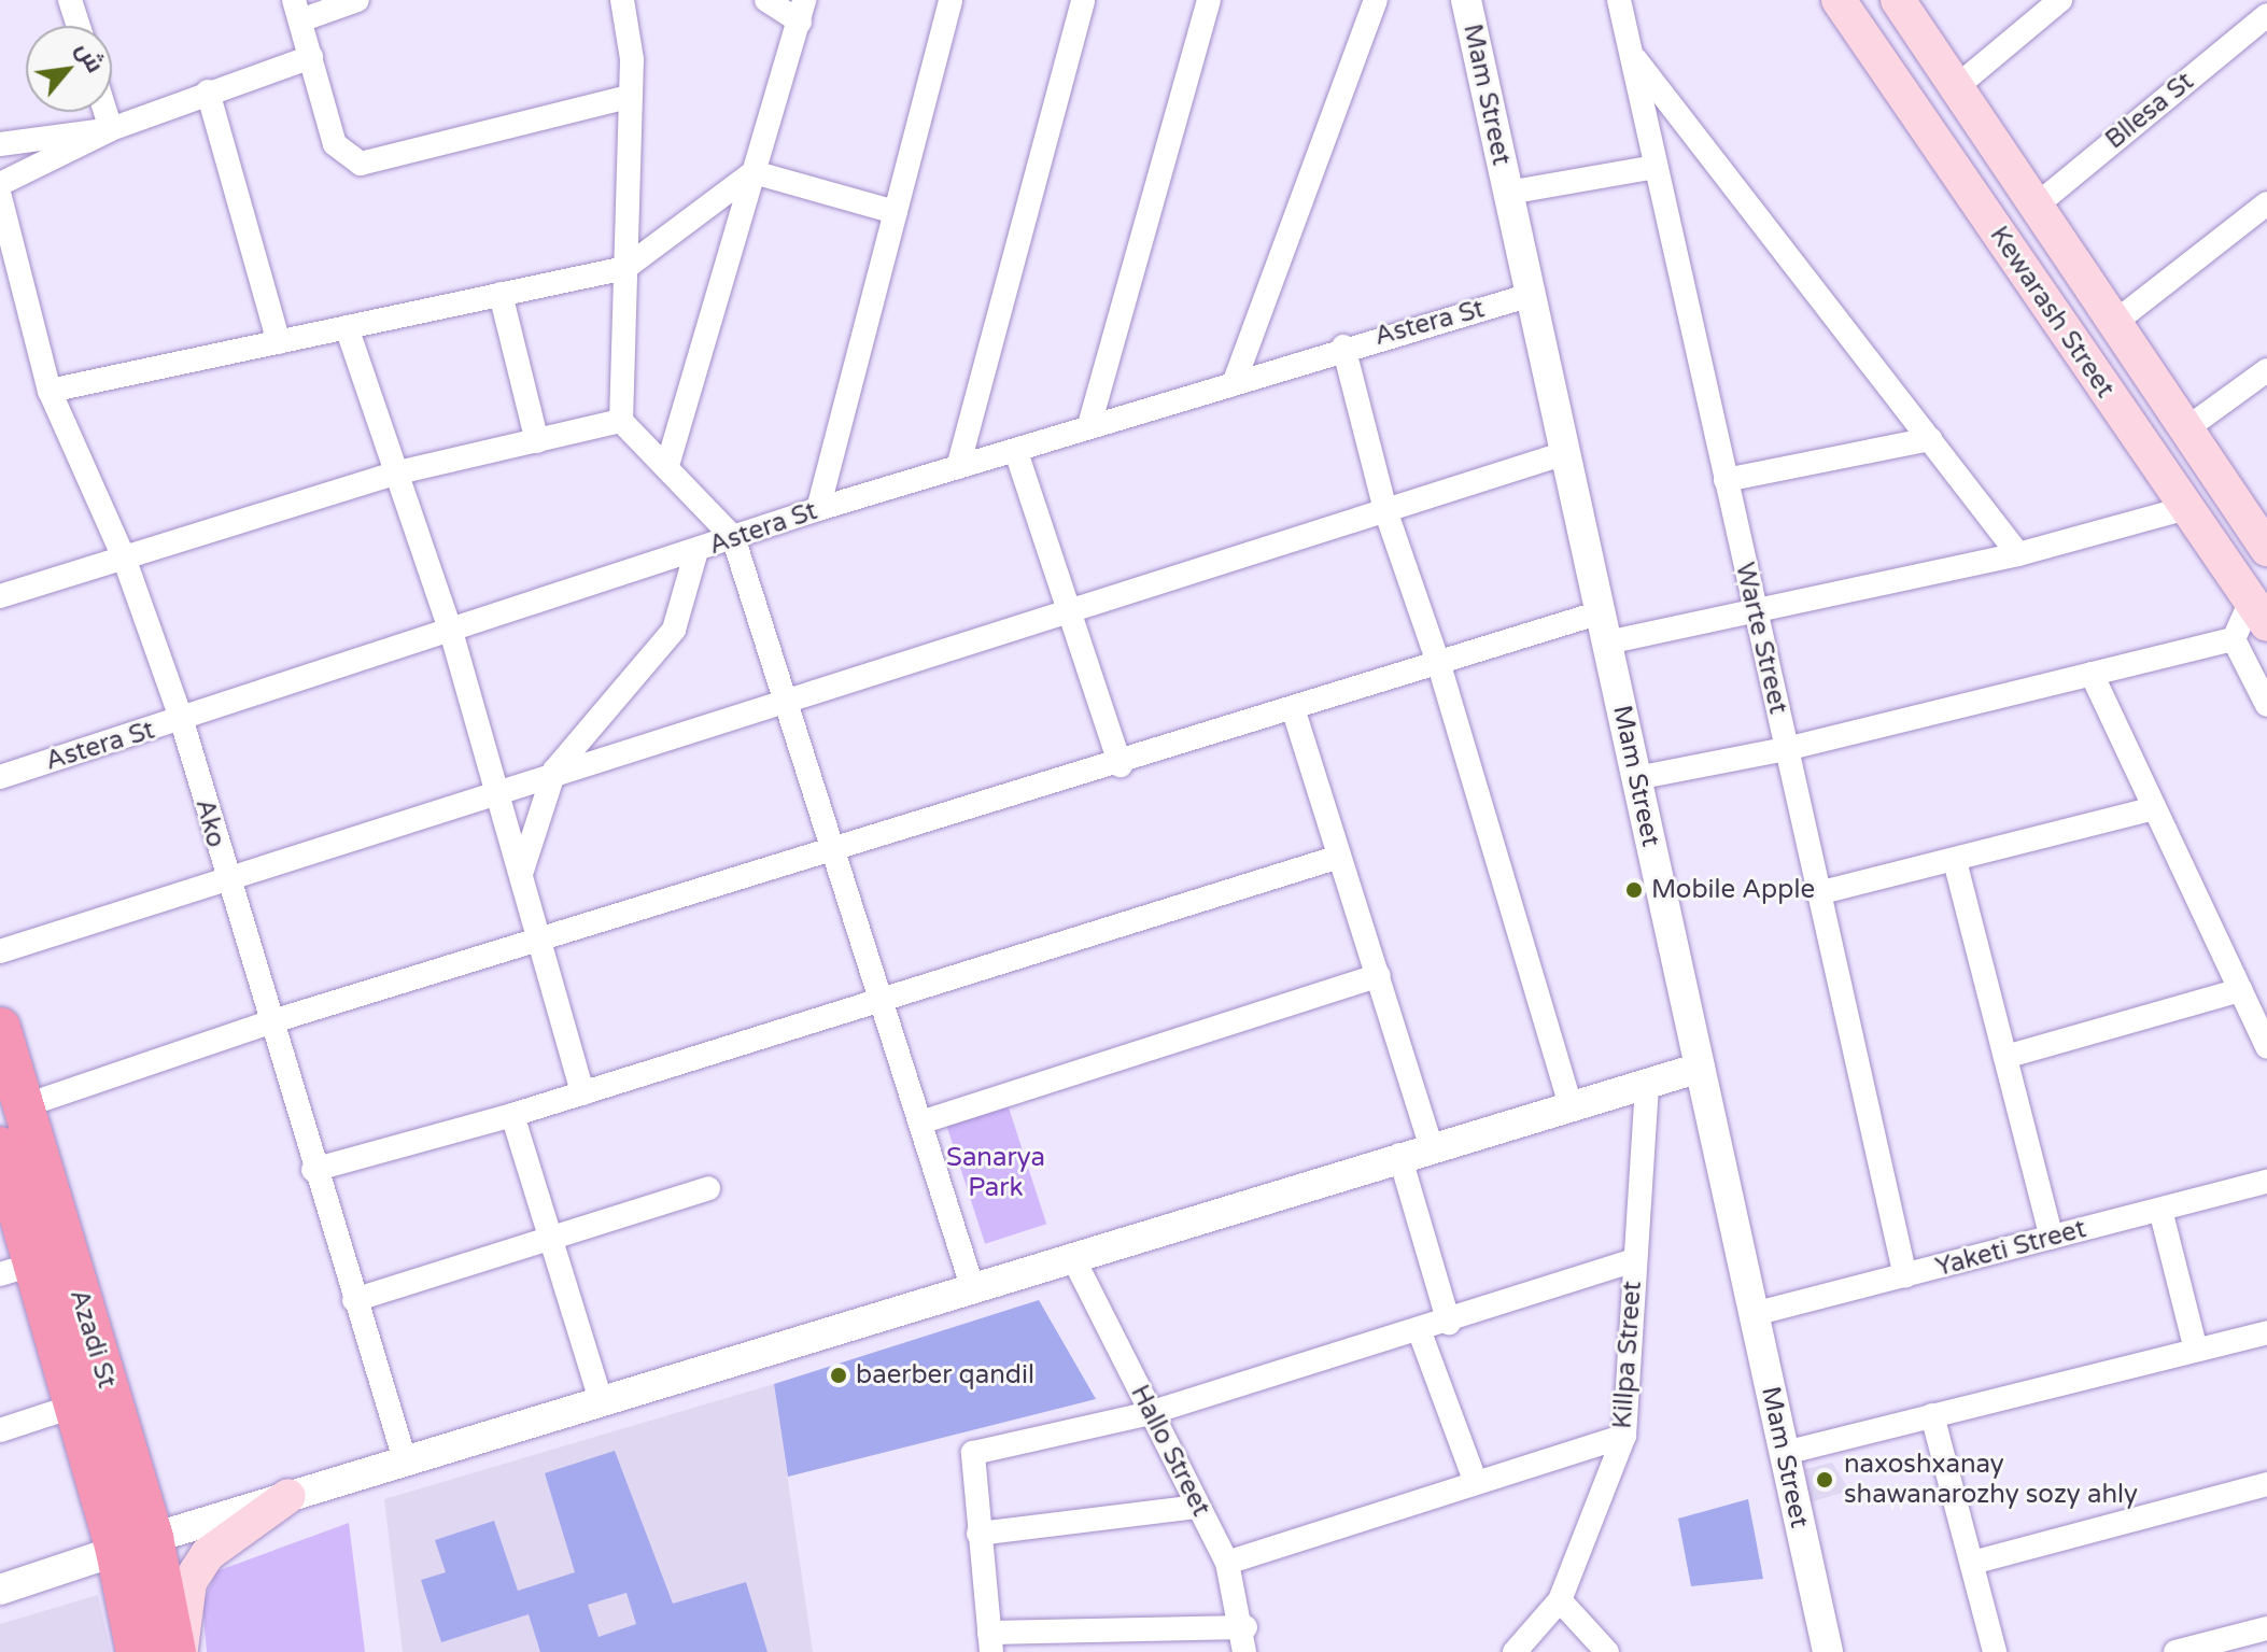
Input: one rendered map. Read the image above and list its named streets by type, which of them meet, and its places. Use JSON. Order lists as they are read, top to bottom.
{
  "streets": {
    "highway": ["Azadi St"],
    "main road": ["Kewarash Street"],
    "street": [
      "Mam Street",
      "Bllesa St",
      "Astera St",
      "Warte Street",
      "Ako",
      "Yaketi Street",
      "Killpa Street",
      "Hallo Street"
    ]
  },
  "crossings": [
    ["Mam Street", "Astera St"],
    ["Mam Street", "Yaketi Street"],
    ["Bllesa St", "Kewarash Street"],
    ["Astera St", "Ako"],
    ["Warte Street", "Yaketi Street"]
  ],
  "parks": ["Sanarya Park"],
  "places": ["Mobile Apple", "baerber qandil", "naxoshxanay shawanarozhy sozy ahly"],
  "north": "top right"
}
